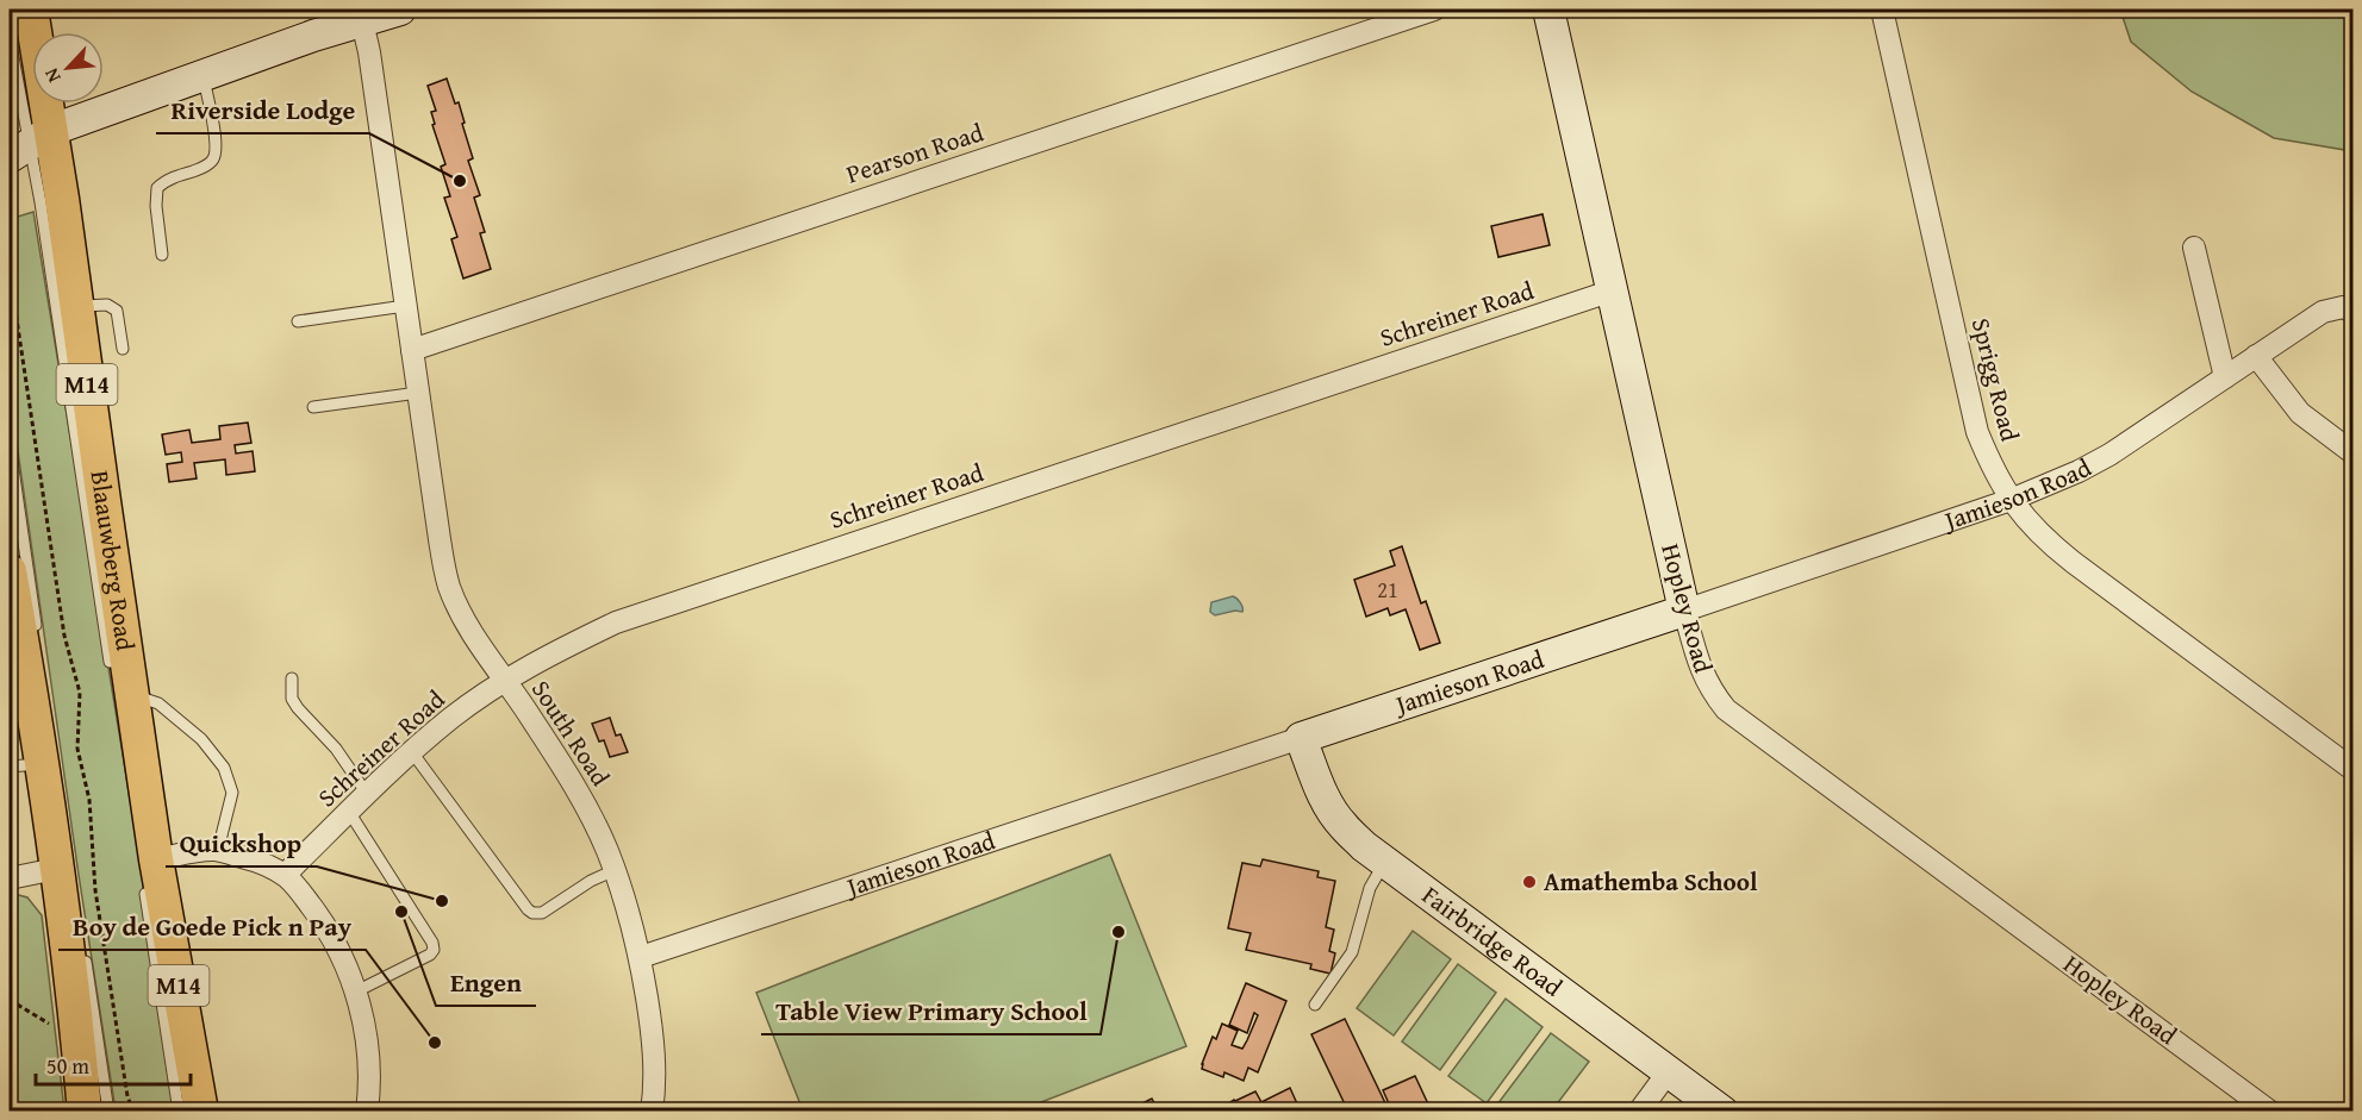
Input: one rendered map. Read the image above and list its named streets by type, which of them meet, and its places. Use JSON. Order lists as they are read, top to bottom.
{
  "streets": {
    "main road": ["M14", "Blaauwberg Road"],
    "street": [
      "Pearson Road",
      "Schreiner Road",
      "Sprigg Road",
      "Jamieson Road",
      "Hopley Road",
      "South Road",
      "Fairbridge Road"
    ]
  },
  "crossings": [
    ["Pearson Road", "South Road"],
    ["Schreiner Road", "Hopley Road"],
    ["Schreiner Road", "South Road"],
    ["Sprigg Road", "Jamieson Road"],
    ["Jamieson Road", "Hopley Road"],
    ["Jamieson Road", "South Road"],
    ["Jamieson Road", "Fairbridge Road"]
  ],
  "places": [
    "Riverside Lodge",
    "Amathemba School",
    "Quickshop",
    "Engen",
    "Table View Primary School",
    "Boy de Goede Pick n Pay"
  ],
  "house_numbers": ["21"],
  "scale_bar": "50 m",
  "north": "bottom left"
}
